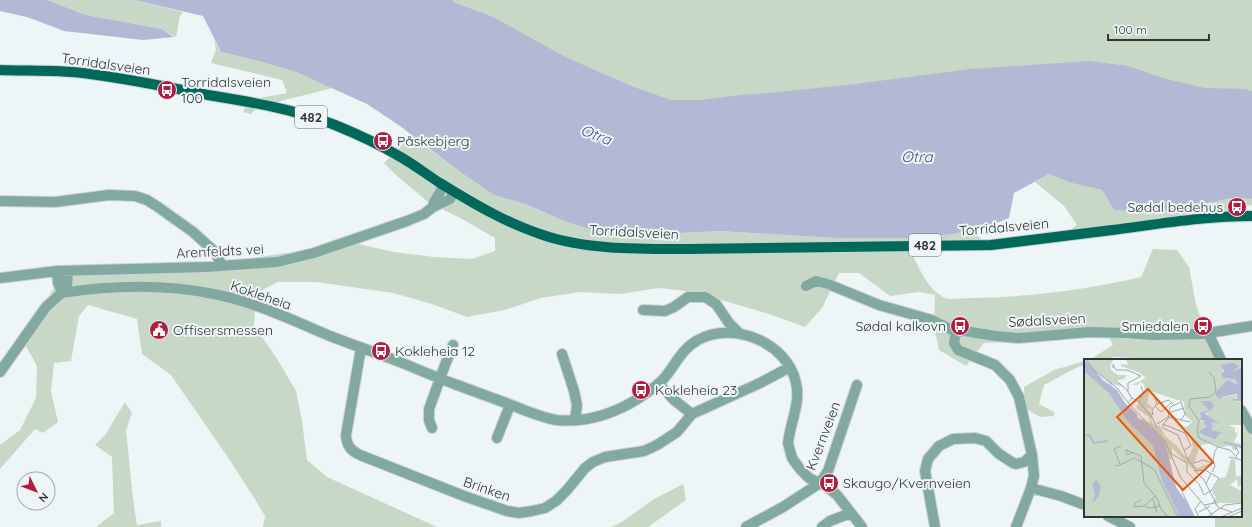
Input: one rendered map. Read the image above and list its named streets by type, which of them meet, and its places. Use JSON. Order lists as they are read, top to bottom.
{
  "streets": {
    "main road": ["Torridalsveien", "482"],
    "street": [
      "Arenfeldts vei",
      "Kokleheia",
      "Sødalsveien",
      "Kvernveien",
      "Brinken"
    ]
  },
  "crossings": [
    ["Torridalsveien", "Arenfeldts vei"],
    ["Kokleheia", "Kvernveien"],
    ["Kokleheia", "Brinken"]
  ],
  "water": ["Otra"],
  "places": {
    "bus stop": [
      "Torridalsveien 100",
      "Påskebjerg",
      "Sødal bedehus",
      "Sødal kalkovn",
      "Smiedalen",
      "Kokleheia 12",
      "Kokleheia 23",
      "Skaugo/Kvernveien"
    ],
    "public building": ["Offisersmessen"]
  },
  "scale_bar": "100 m",
  "north": "bottom right"
}
